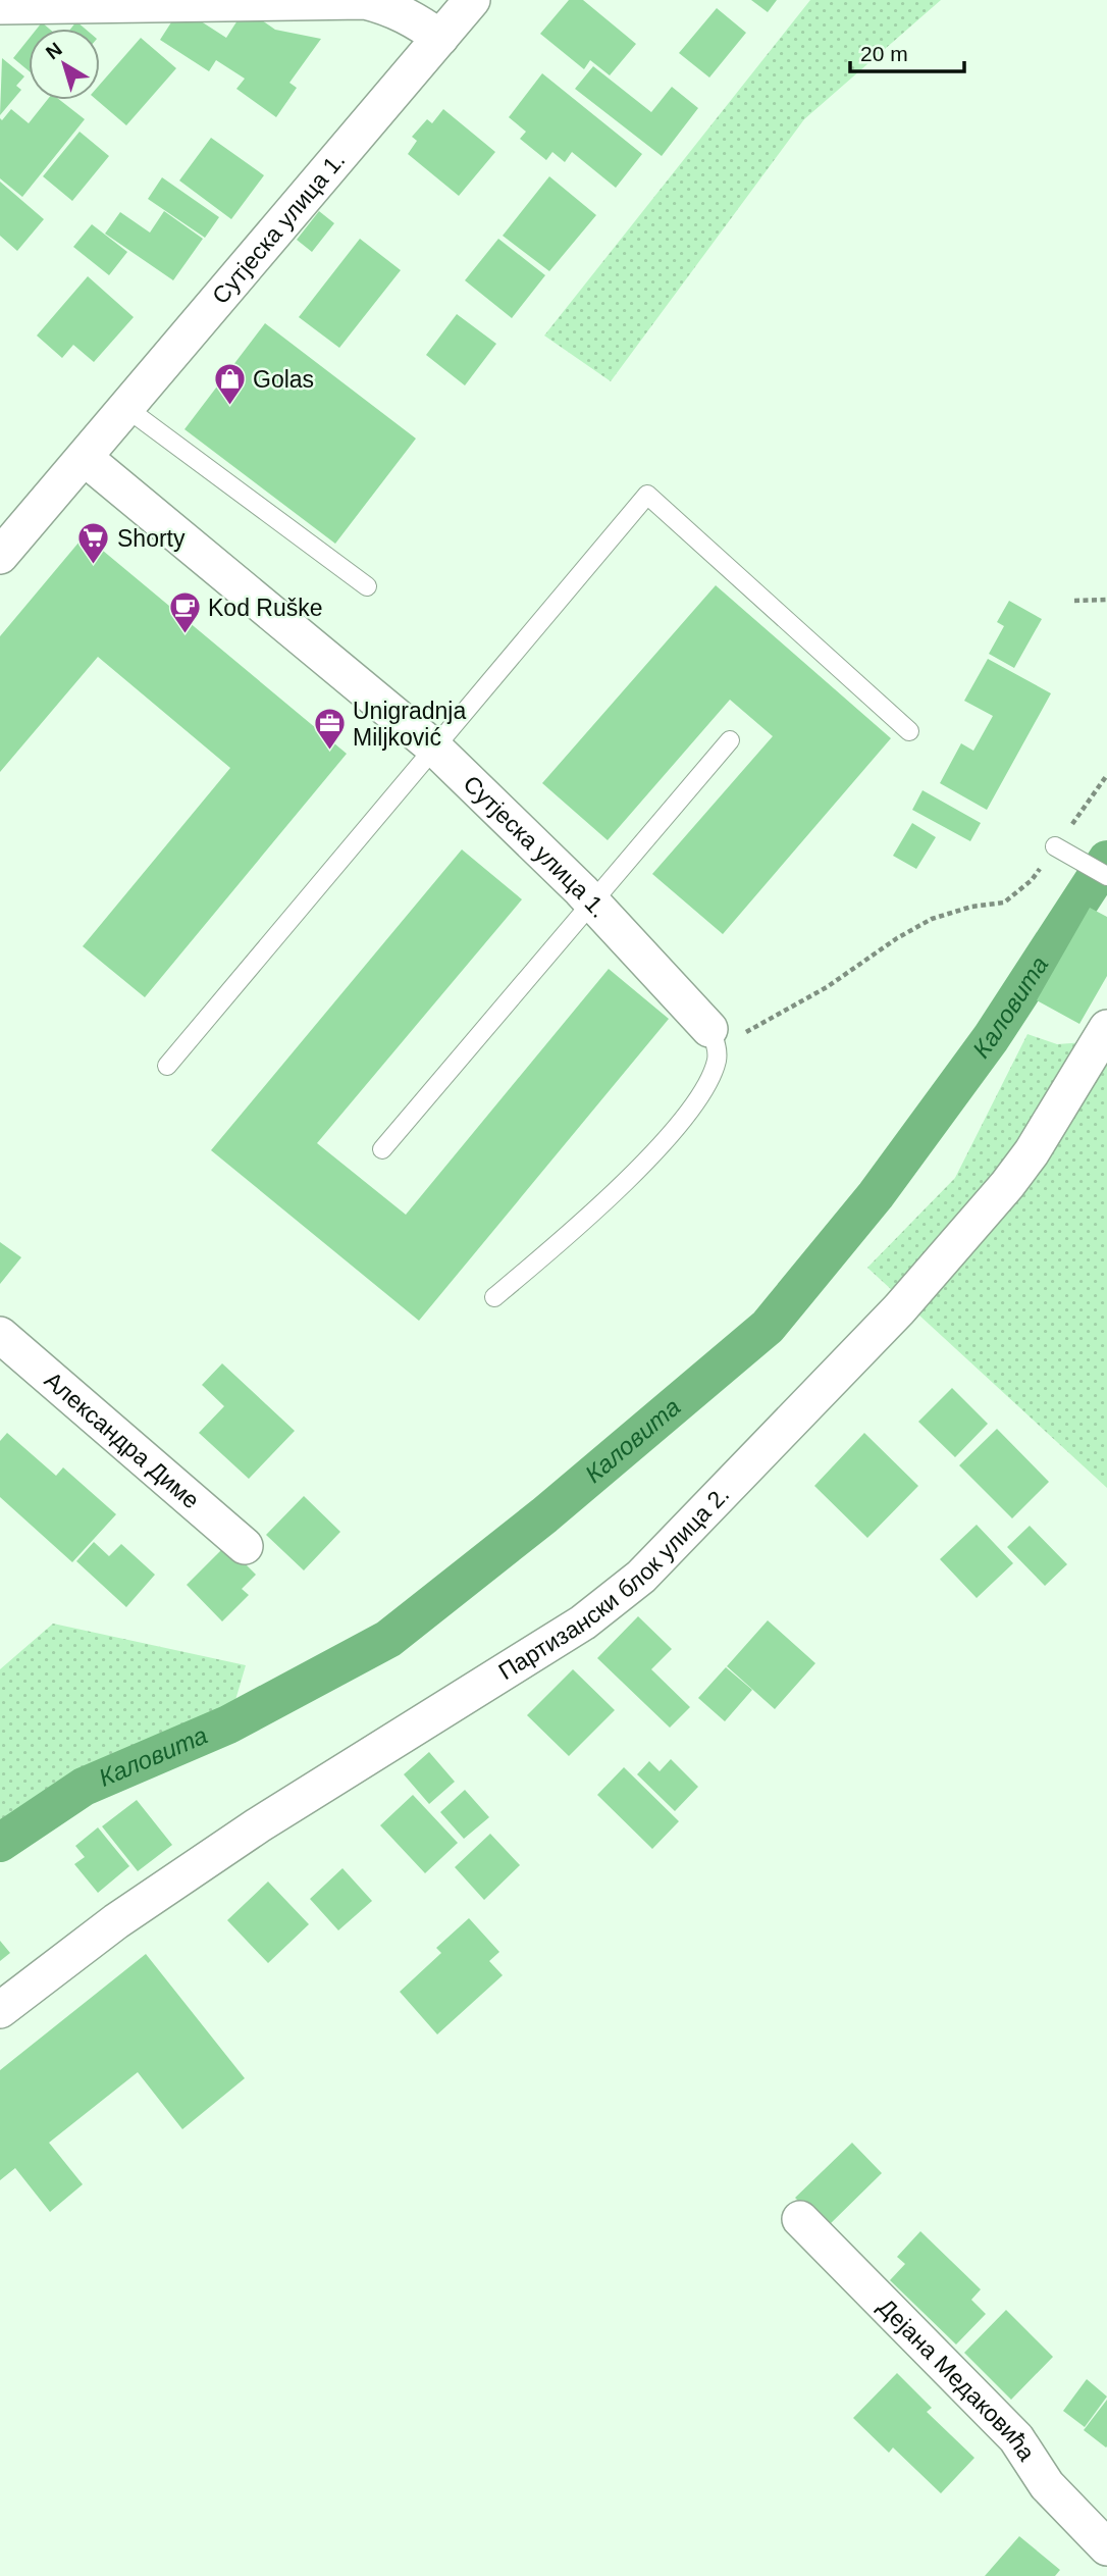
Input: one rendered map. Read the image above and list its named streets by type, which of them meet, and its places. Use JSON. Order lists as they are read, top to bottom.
{
  "streets": {
    "street": [
      "Сутјеска улица 1.",
      "Александра Диме",
      "Партизански блок улица 2.",
      "Дејана Медаковића"
    ]
  },
  "water": ["Каловита"],
  "places": {
    "shop": ["Golas"],
    "supermarket": ["Shorty"],
    "cafe": ["Kod Ruške"],
    "office": ["Unigradnja Miljković"]
  },
  "scale_bar": "20 m",
  "north": "top left"
}
